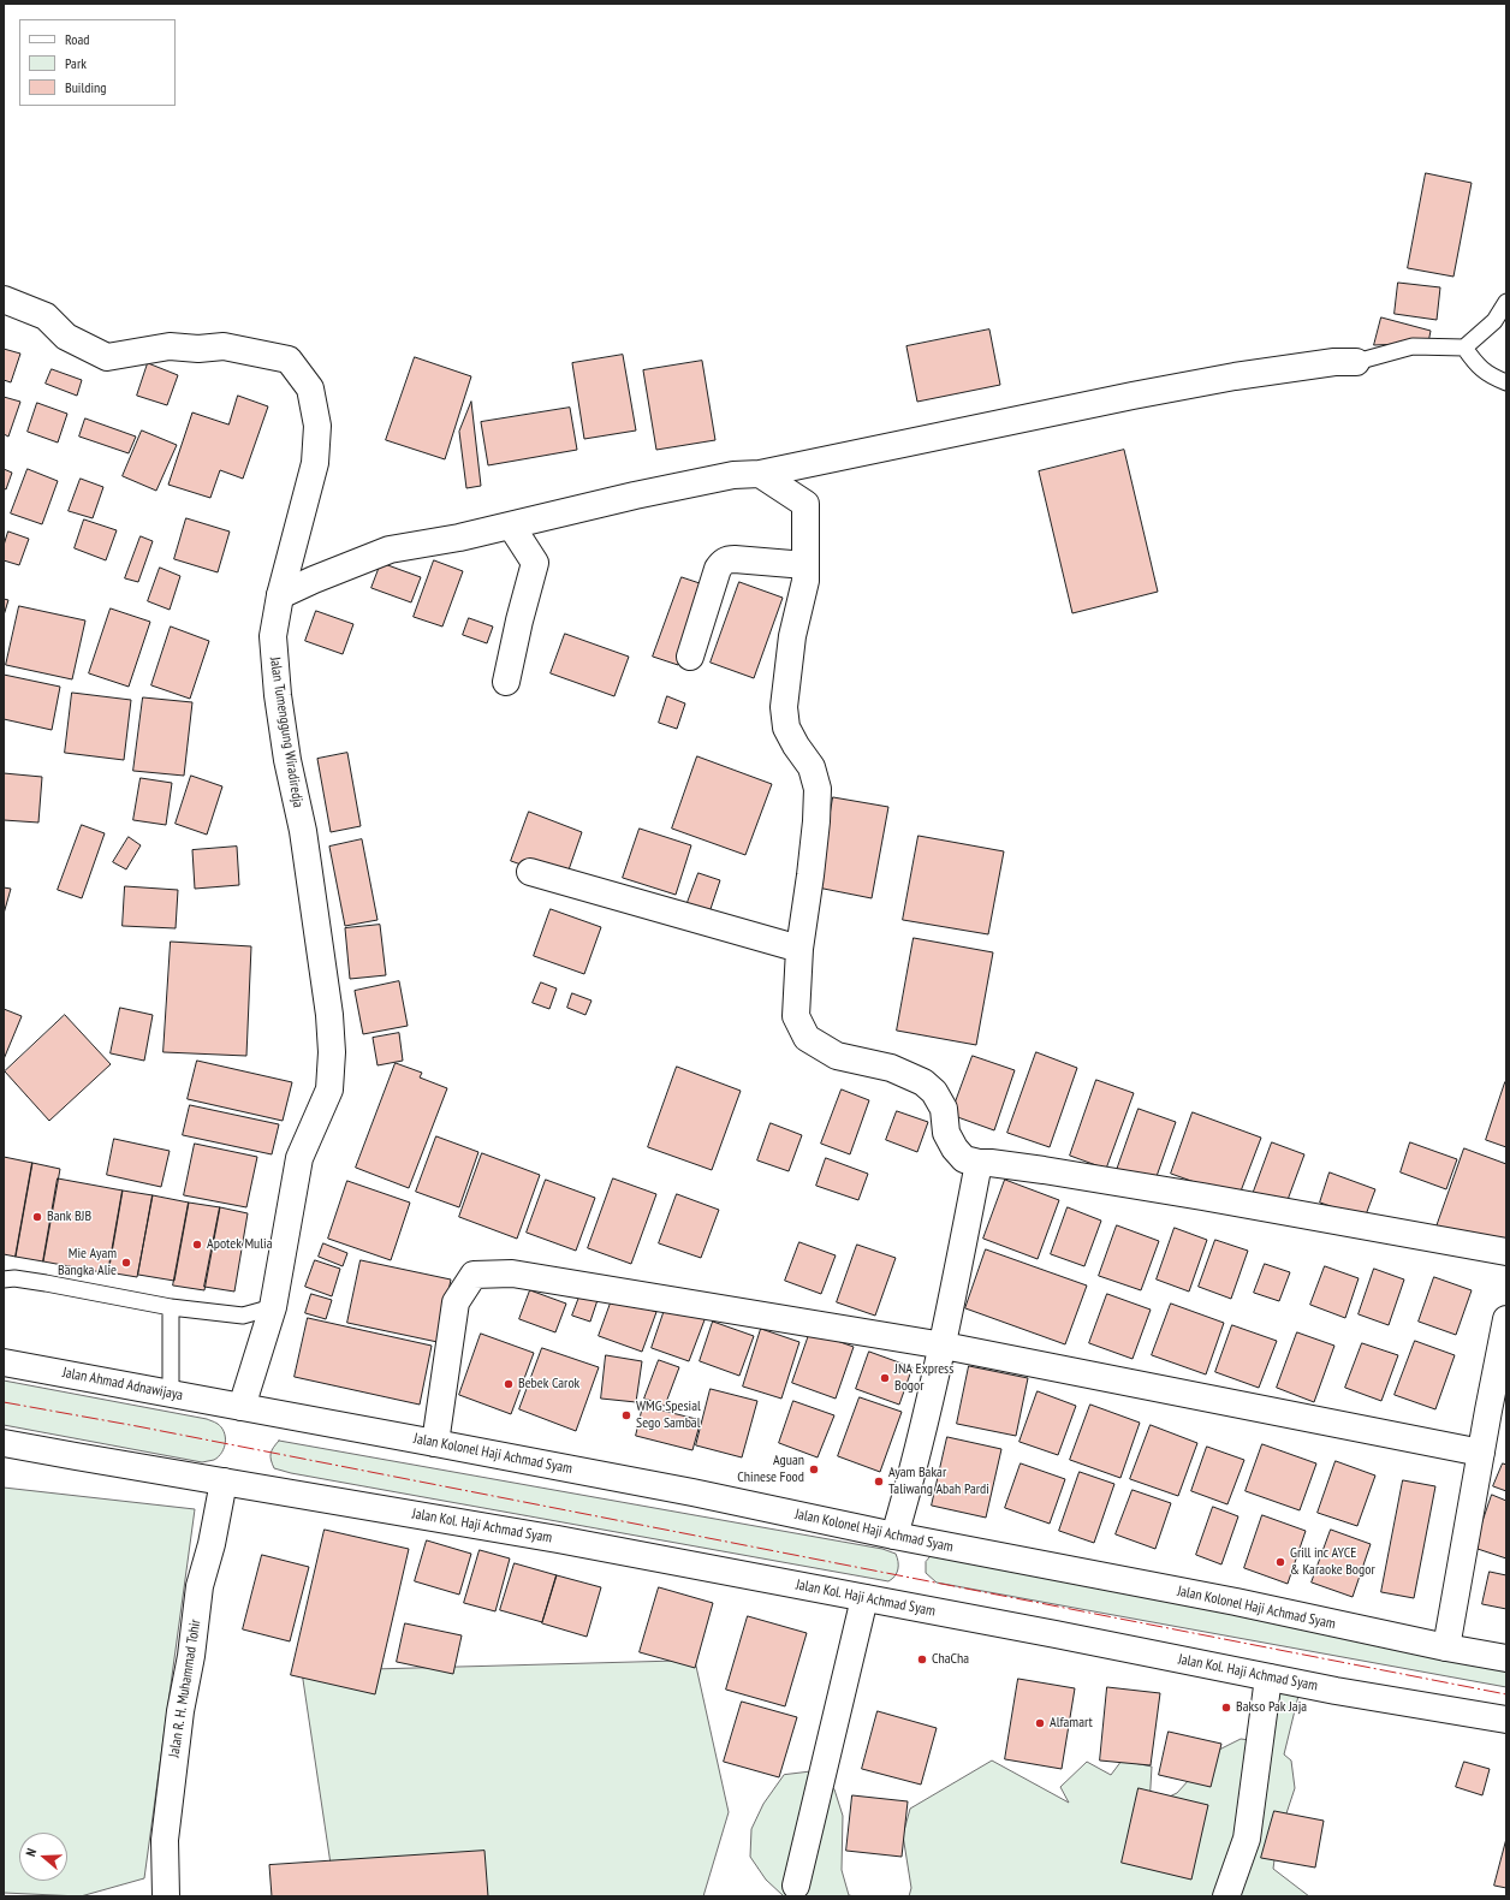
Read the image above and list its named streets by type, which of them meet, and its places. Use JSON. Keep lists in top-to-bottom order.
{
  "streets": {
    "street": [
      "Jalan Tumenggung Wiradiredja",
      "Jalan Ahmad Adnawijaya",
      "Jalan Kolonel Haji Achmad Syam",
      "Jalan Kol. Haji Achmad Syam",
      "Jalan R. H. Muhammad Tohir"
    ]
  },
  "crossings": [
    ["Jalan Tumenggung Wiradiredja", "Jalan Ahmad Adnawijaya"],
    ["Jalan Tumenggung Wiradiredja", "Jalan Kolonel Haji Achmad Syam"],
    ["Jalan Ahmad Adnawijaya", "Jalan Kolonel Haji Achmad Syam"],
    ["Jalan Kol. Haji Achmad Syam", "Jalan R. H. Muhammad Tohir"]
  ],
  "places": [
    "Bank BJB",
    "Apotek Mulia",
    "Mie Ayam Bangka Alie",
    "JNA Express Bogor",
    "Bebek Carok",
    "WMG Spesial Sego Sambal",
    "Aguan Chinese Food",
    "Ayam Bakar Taliwang Abah Pardi",
    "Grill inc AYCE & Karaoke Bogor",
    "ChaCha",
    "Bakso Pak Jaja",
    "Alfamart"
  ],
  "legend": ["Road", "Park", "Building"],
  "north": "left"
}
